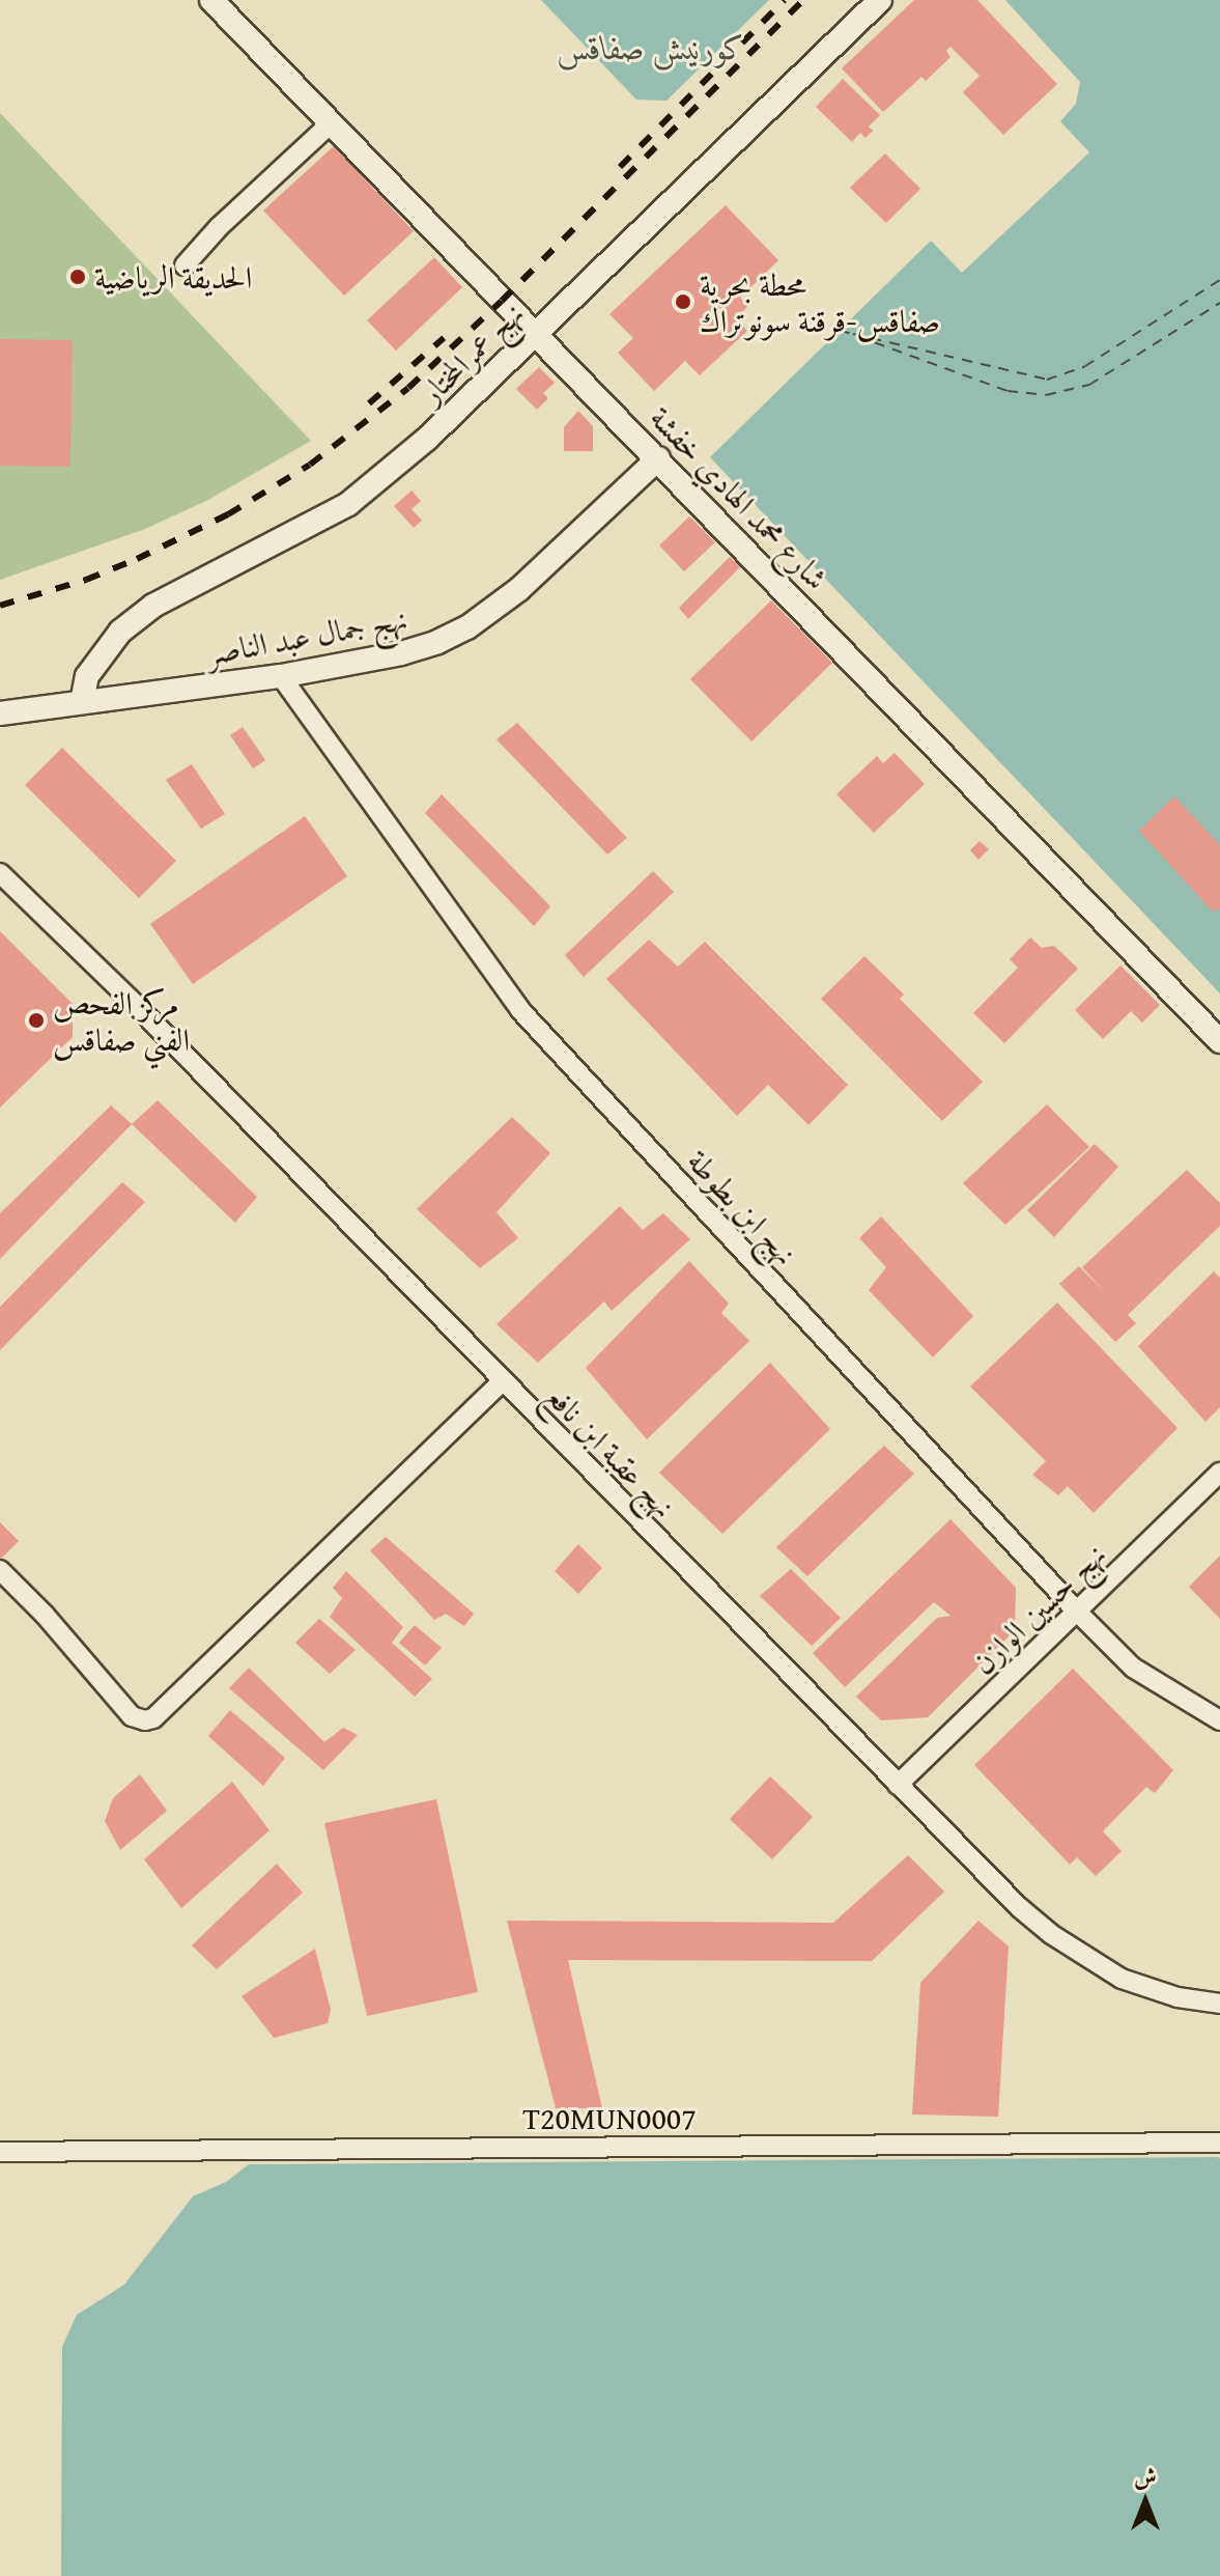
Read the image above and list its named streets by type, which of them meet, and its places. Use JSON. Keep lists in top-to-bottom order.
{
  "streets": {
    "street": [
      "نهج عمرالمختار",
      "شارع محمد الهادي خفشة",
      "نهج جمال عبد الناصر",
      "نهج ابن بطوطة",
      "نهج عقبة ابن نافع",
      "نهج حسين الوازن",
      "T20MUN0007"
    ]
  },
  "crossings": [
    ["نهج عمرالمختار", "شارع محمد الهادي خفشة"],
    ["نهج عمرالمختار", "نهج جمال عبد الناصر"],
    ["شارع محمد الهادي خفشة", "نهج جمال عبد الناصر"],
    ["نهج جمال عبد الناصر", "نهج ابن بطوطة"],
    ["نهج ابن بطوطة", "نهج حسين الوازن"],
    ["نهج عقبة ابن نافع", "نهج حسين الوازن"]
  ],
  "water": ["كورنيش صفاقس"],
  "places": ["الحديقة الرياضية", "محطة بحرية صفاقس-قرقنة سونوتراك", "مركز الفحص الفني صفاقس"],
  "north": "top"
}
